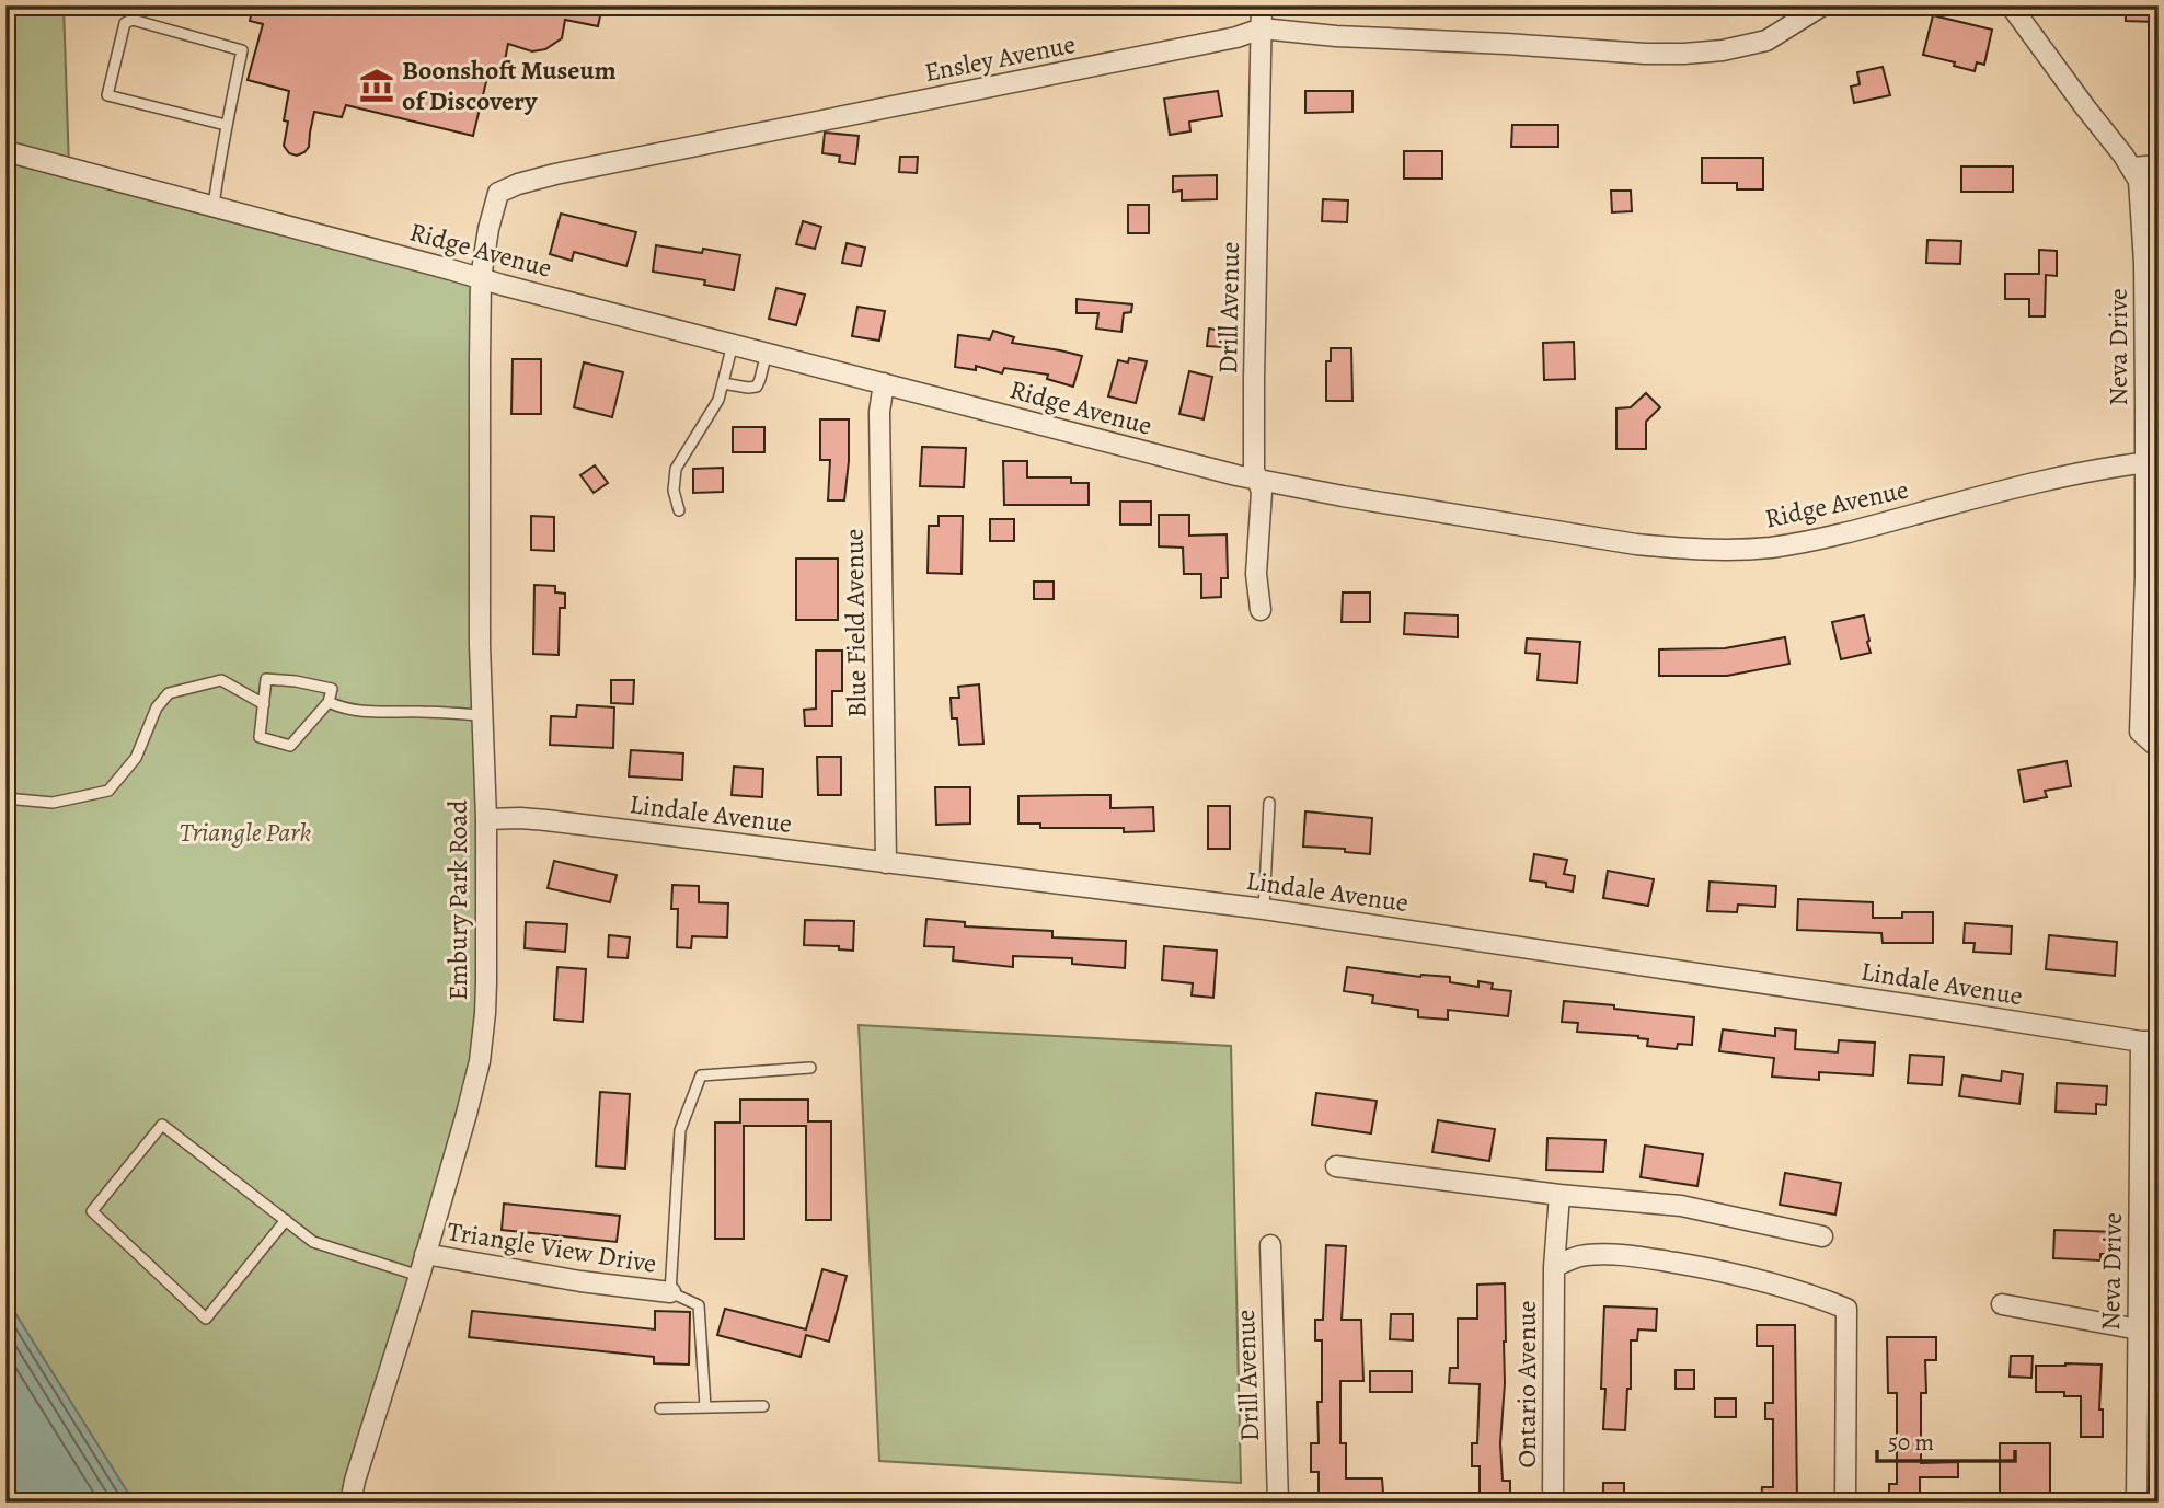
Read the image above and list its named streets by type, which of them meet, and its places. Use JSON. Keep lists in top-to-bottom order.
{
  "streets": {
    "street": [
      "Ensley Avenue",
      "Ridge Avenue",
      "Drill Avenue",
      "Neva Drive",
      "Blue Field Avenue",
      "Lindale Avenue",
      "Embury Park Road",
      "Triangle View Drive",
      "Ontario Avenue"
    ]
  },
  "crossings": [
    ["Ensley Avenue", "Ridge Avenue"],
    ["Ensley Avenue", "Drill Avenue"],
    ["Ensley Avenue", "Embury Park Road"],
    ["Ridge Avenue", "Drill Avenue"],
    ["Ridge Avenue", "Neva Drive"],
    ["Ridge Avenue", "Blue Field Avenue"],
    ["Ridge Avenue", "Embury Park Road"],
    ["Neva Drive", "Lindale Avenue"],
    ["Blue Field Avenue", "Lindale Avenue"],
    ["Lindale Avenue", "Embury Park Road"],
    ["Embury Park Road", "Triangle View Drive"]
  ],
  "parks": ["Triangle Park"],
  "places": {
    "museum": ["Boonshoft Museum of Discovery"]
  },
  "scale_bar": "50 m"
}
